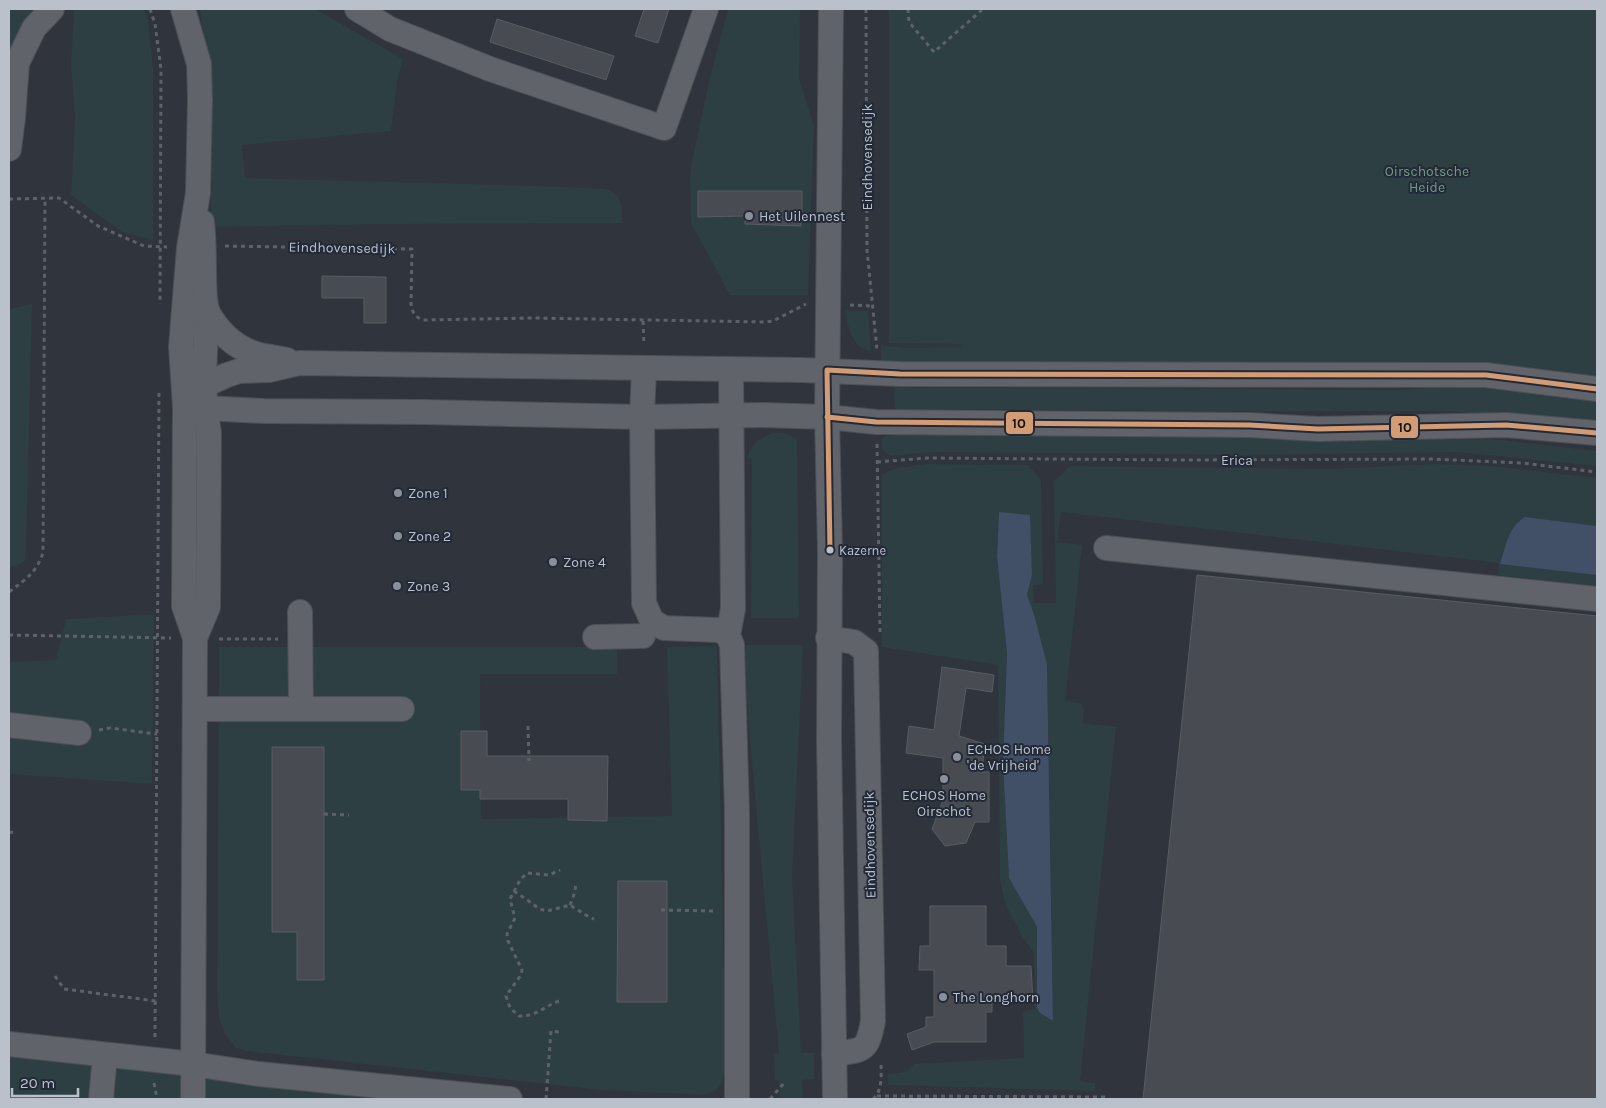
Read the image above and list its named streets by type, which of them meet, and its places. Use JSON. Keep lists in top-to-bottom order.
{
  "streets": {
    "street": ["Eindhovensedijk"],
    "path": ["Erica"]
  },
  "parks": ["Oirschotsche Heide"],
  "places": [
    "Het Uilennest",
    "Zone 1",
    "Zone 2",
    "Kazerne",
    "Zone 4",
    "Zone 3",
    "ECHOS Home 'de Vrijheid'",
    "ECHOS Home Oirschot",
    "The Longhorn"
  ],
  "lines": ["transit line 10"],
  "scale_bar": "20 m"
}
